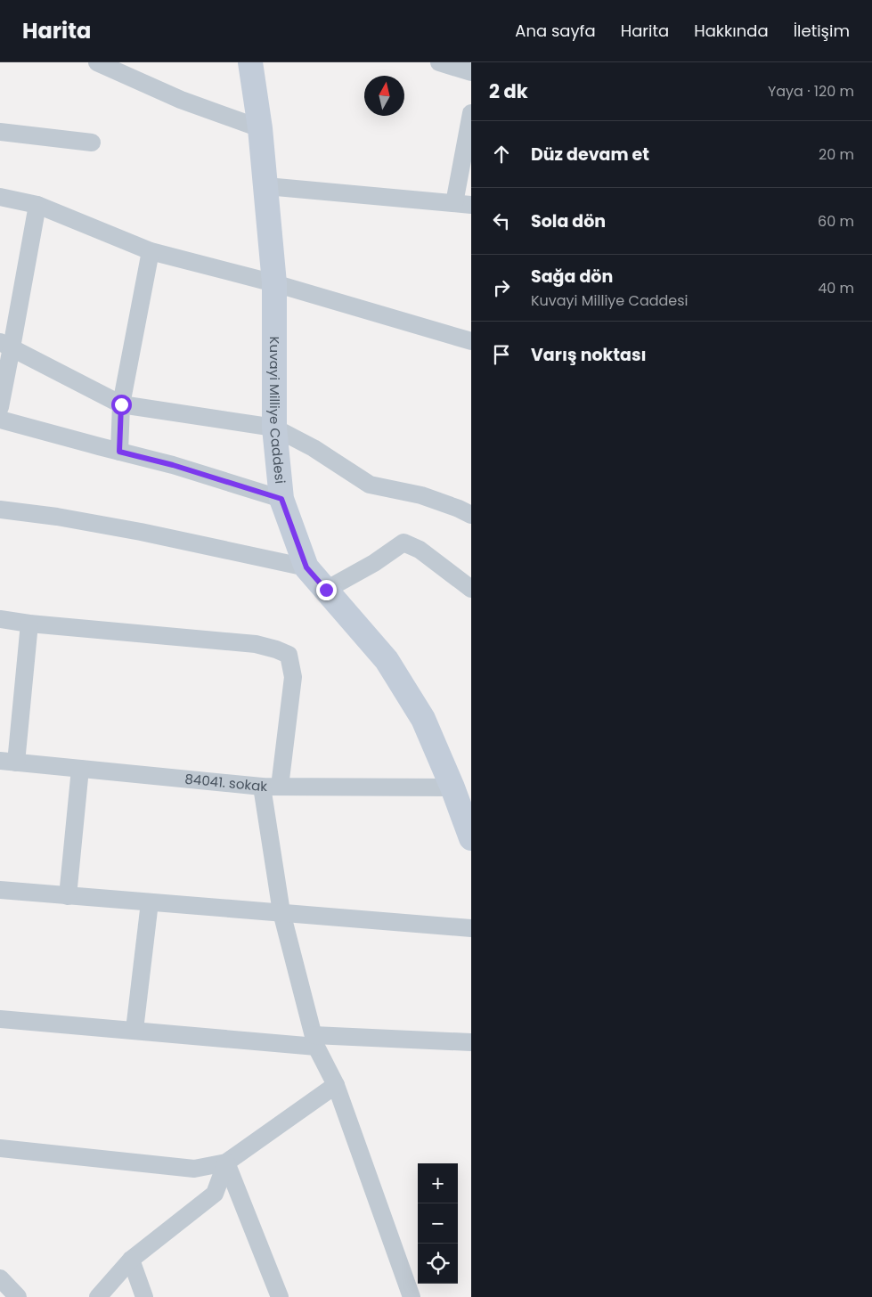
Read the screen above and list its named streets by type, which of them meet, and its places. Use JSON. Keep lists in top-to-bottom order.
{
  "streets": {
    "street": ["Kuvayi Milliye Caddesi", "84041. sokak"]
  },
  "crossings": [
    ["Kuvayi Milliye Caddesi", "84041. sokak"]
  ],
  "north": "top",
  "page": {
    "header": "Harita",
    "nav": [
      "Ana sayfa",
      "Harita",
      "Hakkında",
      "İletişim"
    ],
    "heading": ["2 dk", "Yaya · 120 m"],
    "list": [
      ["Düz devam et", "20 m"],
      ["Sola dön", "60 m"],
      ["Sağa dön", "Kuvayi Milliye Caddesi", "40 m"],
      "Varış noktası"
    ],
    "map_buttons": ["+", "−"]
  }
}
